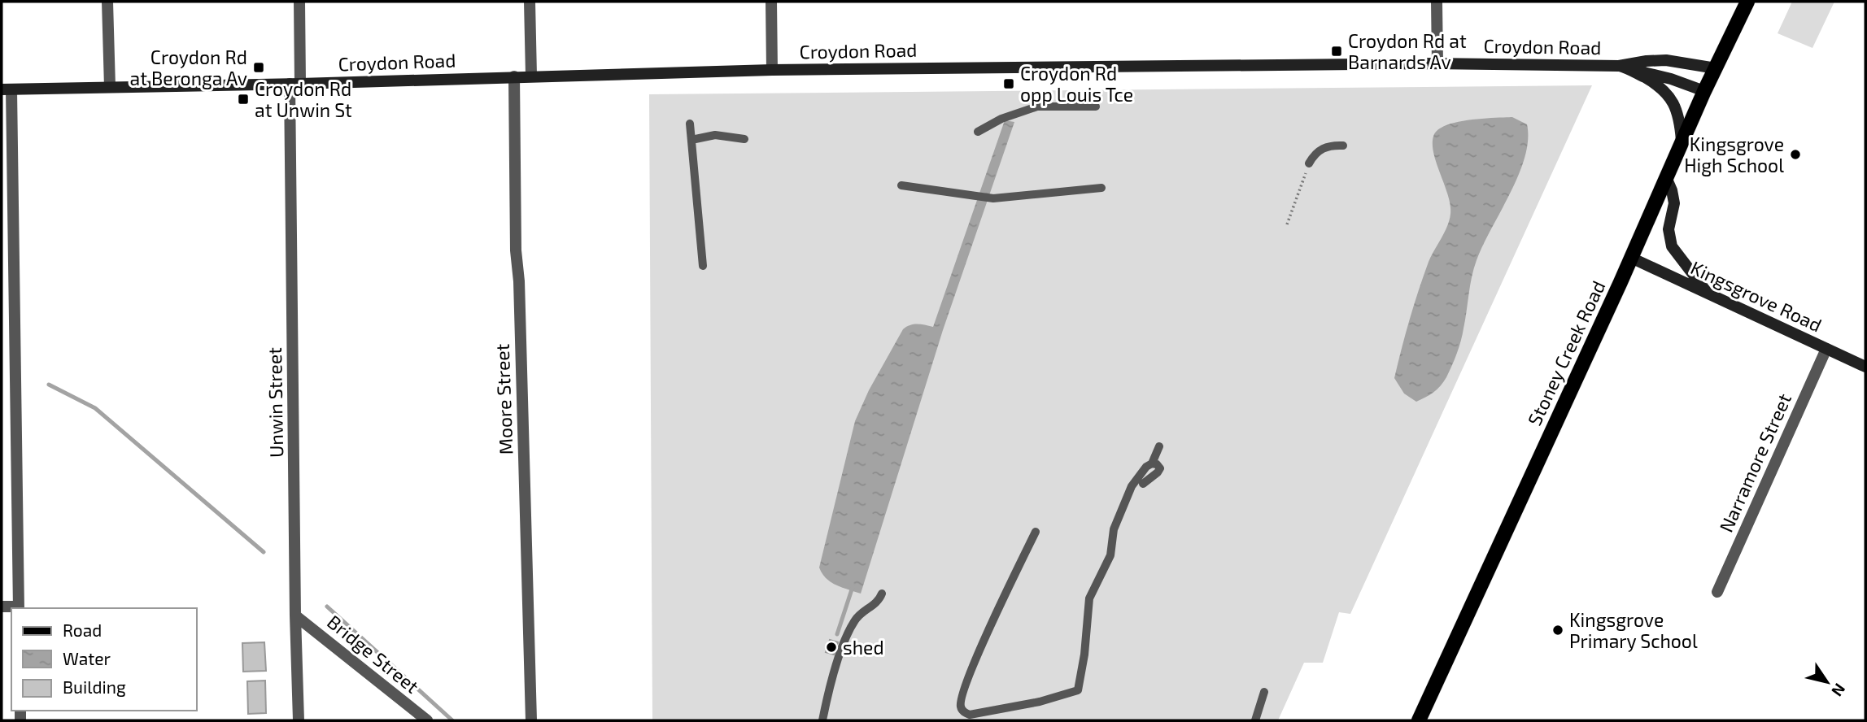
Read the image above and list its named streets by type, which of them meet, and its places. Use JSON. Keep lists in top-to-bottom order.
{
  "streets": {
    "main road": ["Croydon Road", "Kingsgrove Road", "Stoney Creek Road"],
    "street": [
      "Moore Street",
      "Unwin Street",
      "Narramore Street",
      "Bridge Street"
    ]
  },
  "crossings": [
    ["Croydon Road", "Stoney Creek Road"],
    ["Croydon Road", "Moore Street"],
    ["Croydon Road", "Unwin Street"],
    ["Kingsgrove Road", "Stoney Creek Road"],
    ["Kingsgrove Road", "Narramore Street"],
    ["Unwin Street", "Bridge Street"]
  ],
  "places": {
    "transit": [
      "Croydon Rd at Barnards Av",
      "Croydon Rd at Beronga Av",
      "Croydon Rd opp Louis Tce",
      "Croydon Rd at Unwin St"
    ],
    "other": ["Kingsgrove High School", "Kingsgrove Primary School", "shed"]
  },
  "legend": ["Road", "Water", "Building"],
  "north": "bottom right"
}
